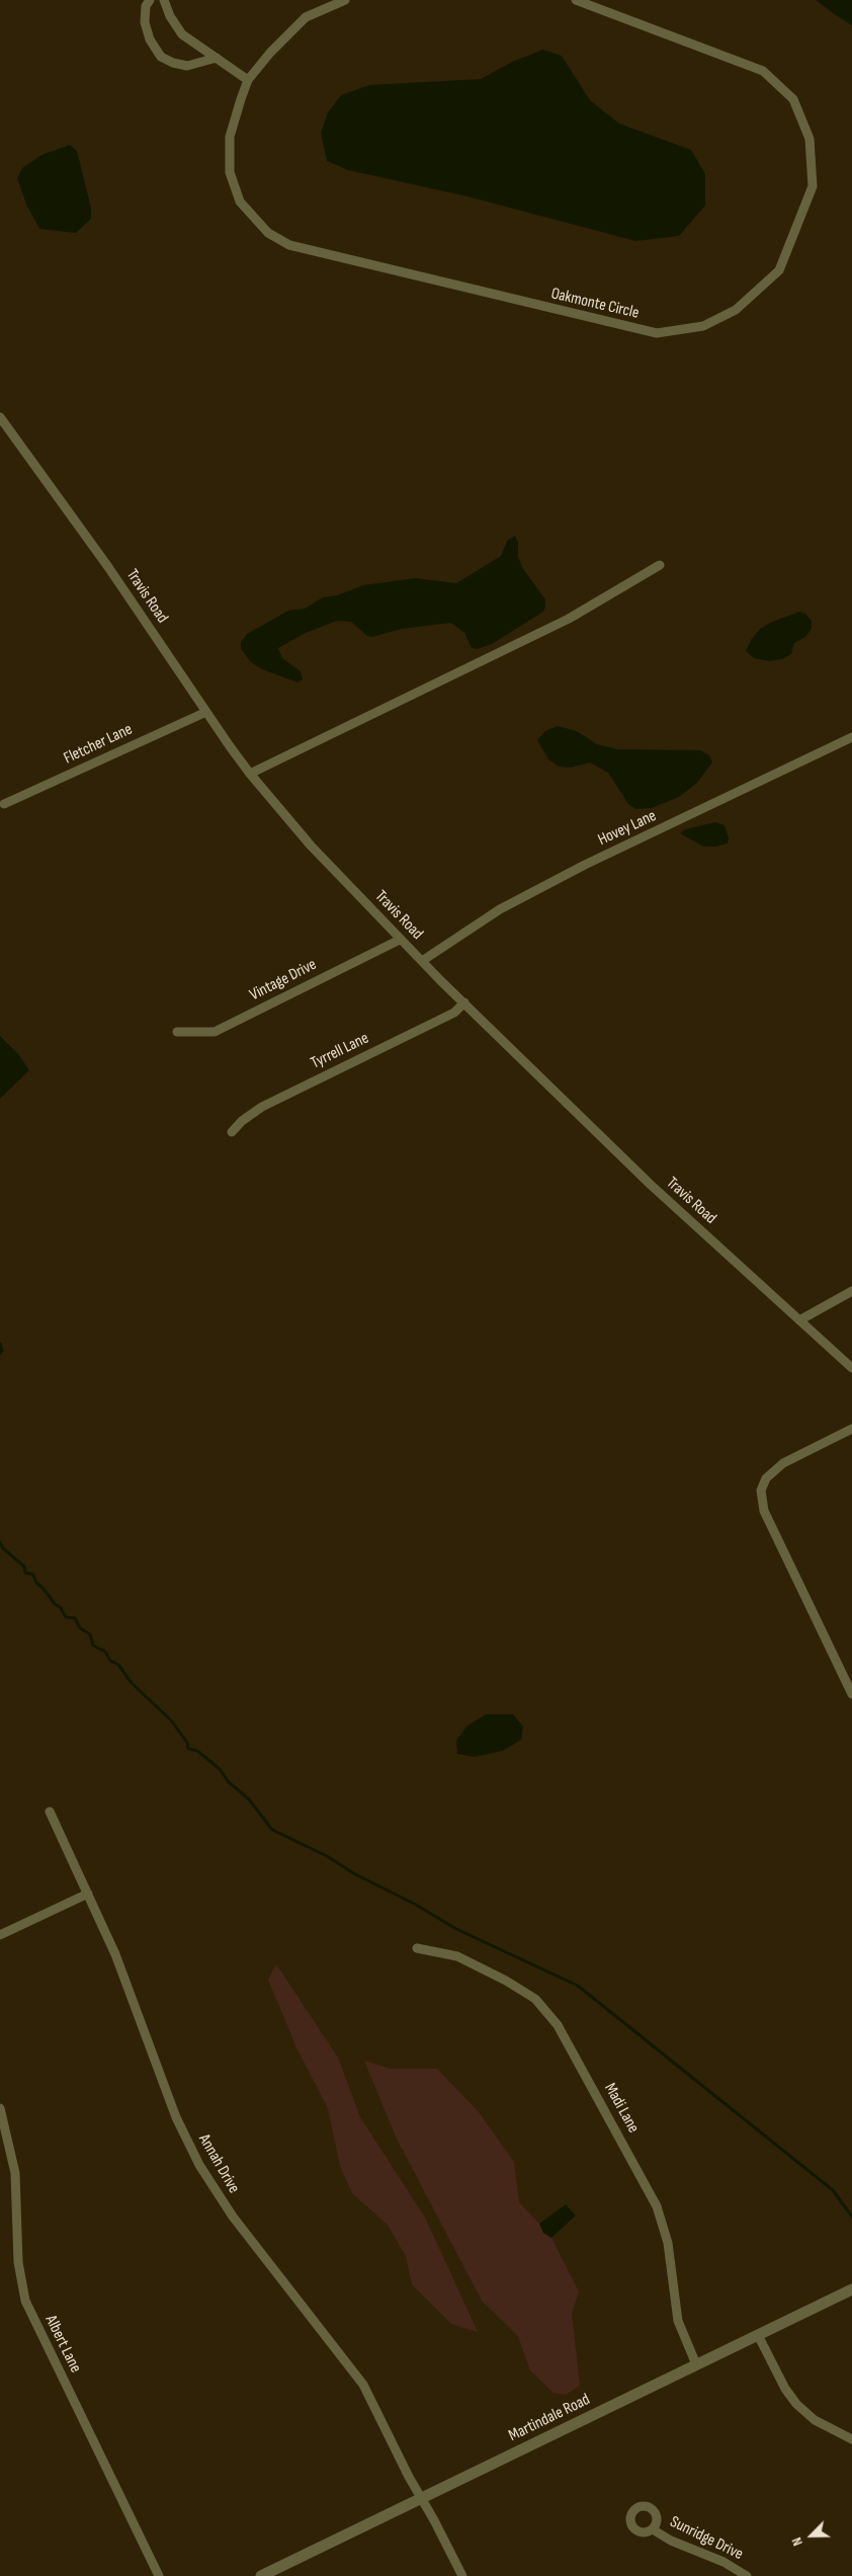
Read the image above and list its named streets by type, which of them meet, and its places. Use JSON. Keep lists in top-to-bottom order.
{
  "streets": {
    "street": [
      "Oakmonte Circle",
      "Travis Road",
      "Fletcher Lane",
      "Hovey Lane",
      "Vintage Drive",
      "Tyrrell Lane",
      "Madi Lane",
      "Annah Drive",
      "Albert Lane",
      "Martindale Road",
      "Sunridge Drive"
    ]
  },
  "crossings": [
    ["Travis Road", "Fletcher Lane"],
    ["Travis Road", "Hovey Lane"],
    ["Travis Road", "Vintage Drive"],
    ["Travis Road", "Tyrrell Lane"],
    ["Madi Lane", "Martindale Road"],
    ["Annah Drive", "Martindale Road"]
  ],
  "north": "bottom left"
}
